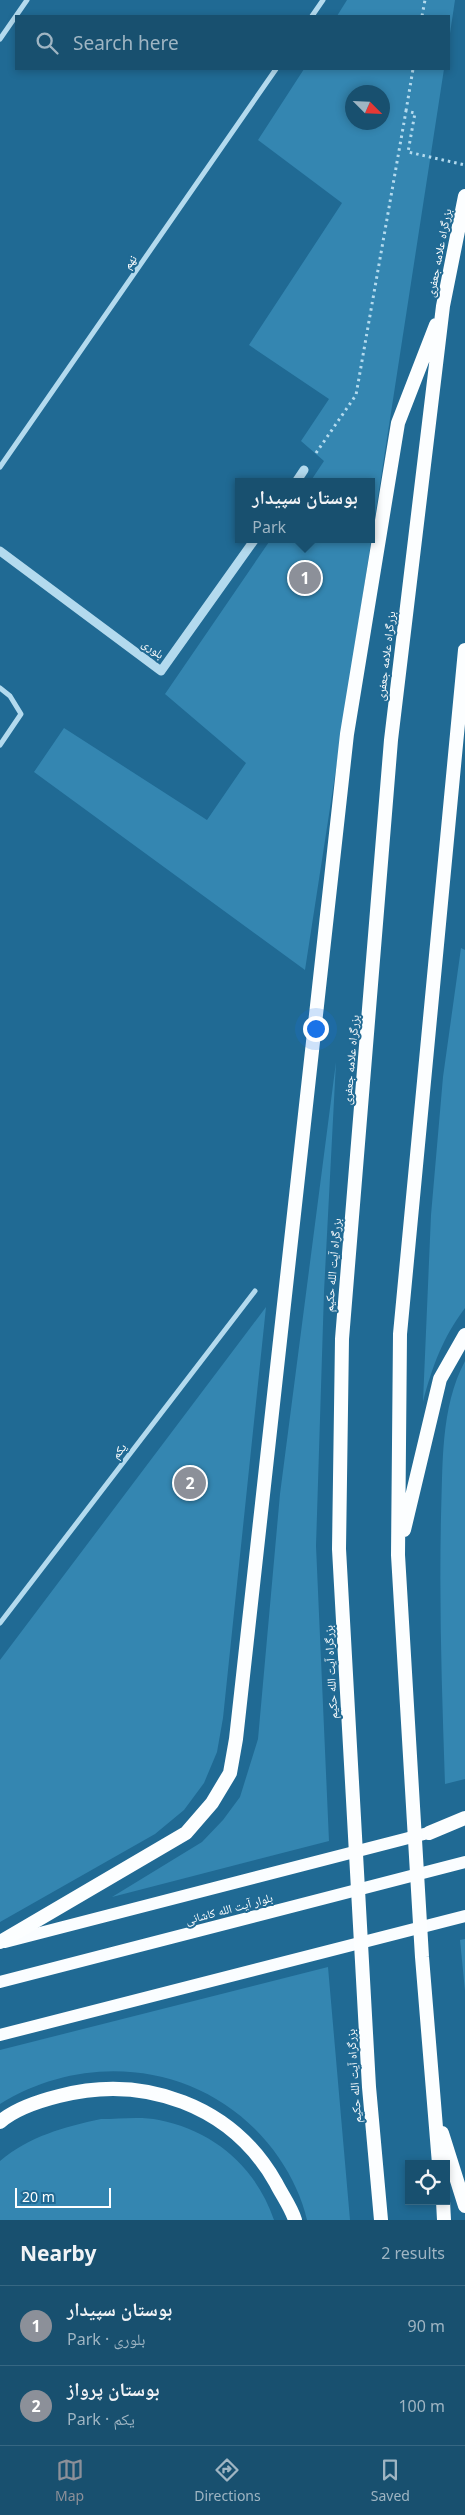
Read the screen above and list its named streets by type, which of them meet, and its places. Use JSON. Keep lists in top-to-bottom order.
{
  "streets": {
    "highway": ["بزرگراه علامه جعفری", "بزرگراه آیت الله حکیم"],
    "main road": ["بلوار آیت الله کاشانی"],
    "street": ["نهم", "بلوری", "یکم"]
  },
  "crossings": [
    ["بزرگراه علامه جعفری", "بزرگراه آیت الله حکیم"]
  ],
  "scale_bar": "20 m",
  "north": "bottom right",
  "page": {
    "search": "Search here",
    "popup": ["بوستان سپیدار", "Park"],
    "pins": ["1", "2"],
    "scale": "20 m",
    "heading": ["Nearby", "2 results"],
    "list": [
      {
        "mark": "1",
        "name": "بوستان سپیدار",
        "note": "Park · بلوری",
        "value": "90 m"
      },
      {
        "mark": "2",
        "name": "بوستان پرواز",
        "note": "Park · یکم",
        "value": "100 m"
      }
    ],
    "nav": ["Map", "Directions", "Saved"]
  }
}
